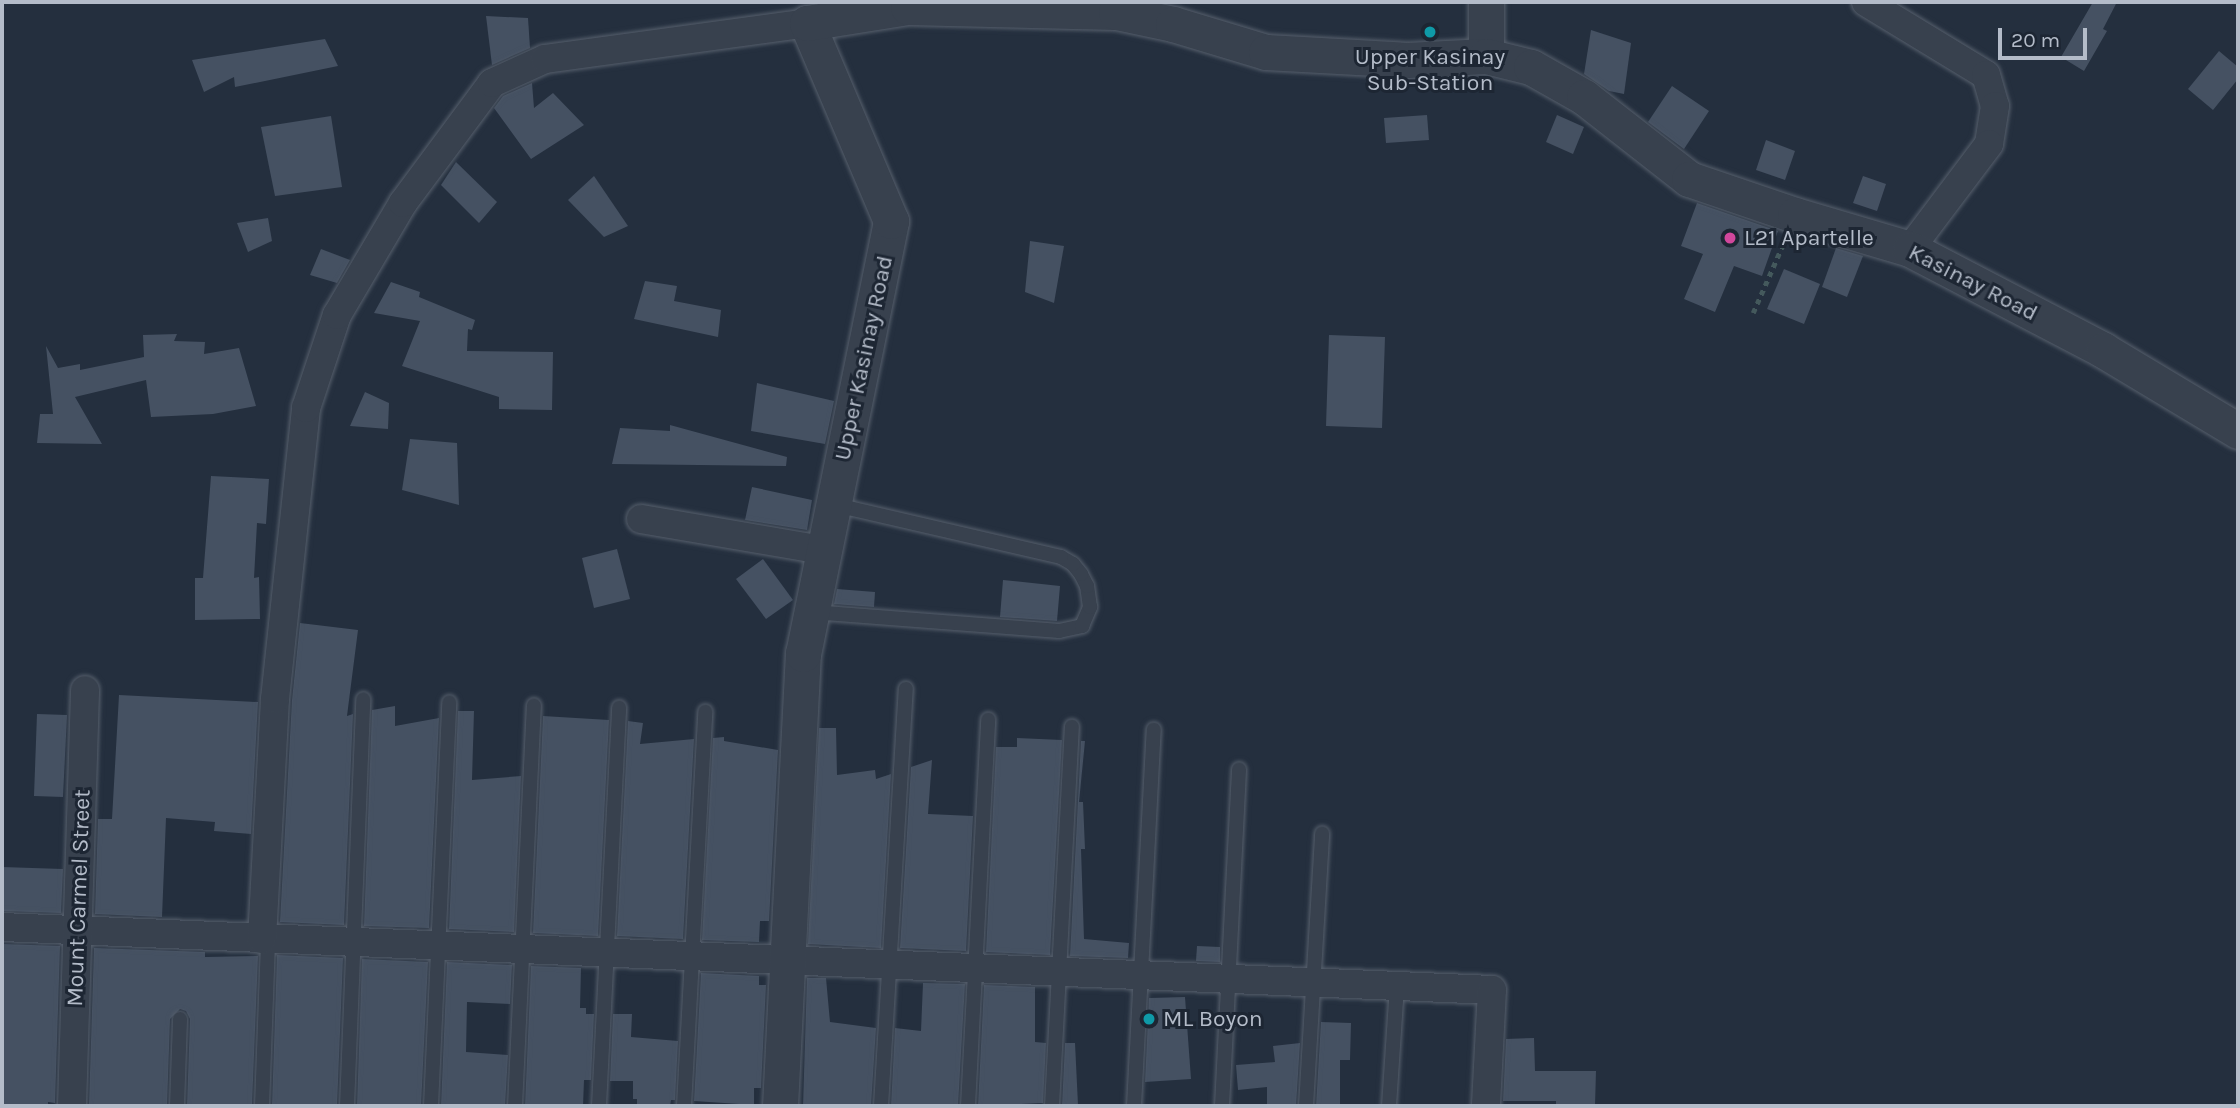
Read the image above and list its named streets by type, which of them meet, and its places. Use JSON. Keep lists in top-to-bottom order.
{
  "streets": {
    "street": ["Kasinay Road", "Upper Kasinay Road", "Mount Carmel Street"]
  },
  "crossings": [
    ["Kasinay Road", "Upper Kasinay Road"]
  ],
  "places": ["Upper Kasinay Sub-Station", "L21 Apartelle", "ML Boyon"],
  "scale_bar": "20 m"
}
